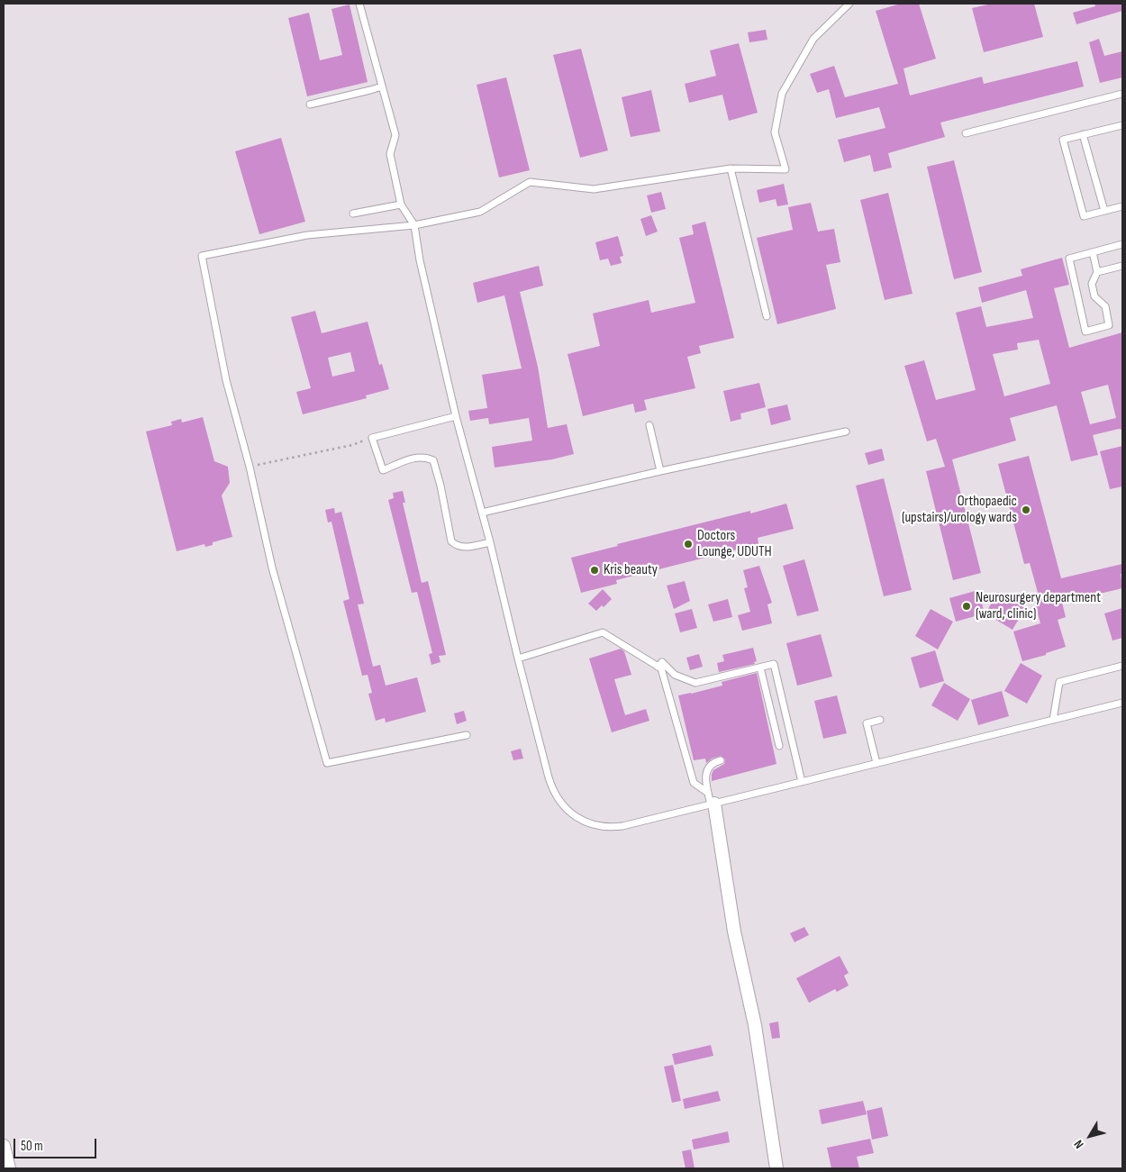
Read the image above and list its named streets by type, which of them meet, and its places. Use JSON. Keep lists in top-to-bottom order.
{
  "places": [
    "Orthopaedic (upstairs)/urology wards",
    "Doctors Lounge, UDUTH",
    "Kris beauty",
    "Neurosurgery department (ward, clinic)"
  ],
  "scale_bar": "50 m",
  "north": "bottom left"
}
